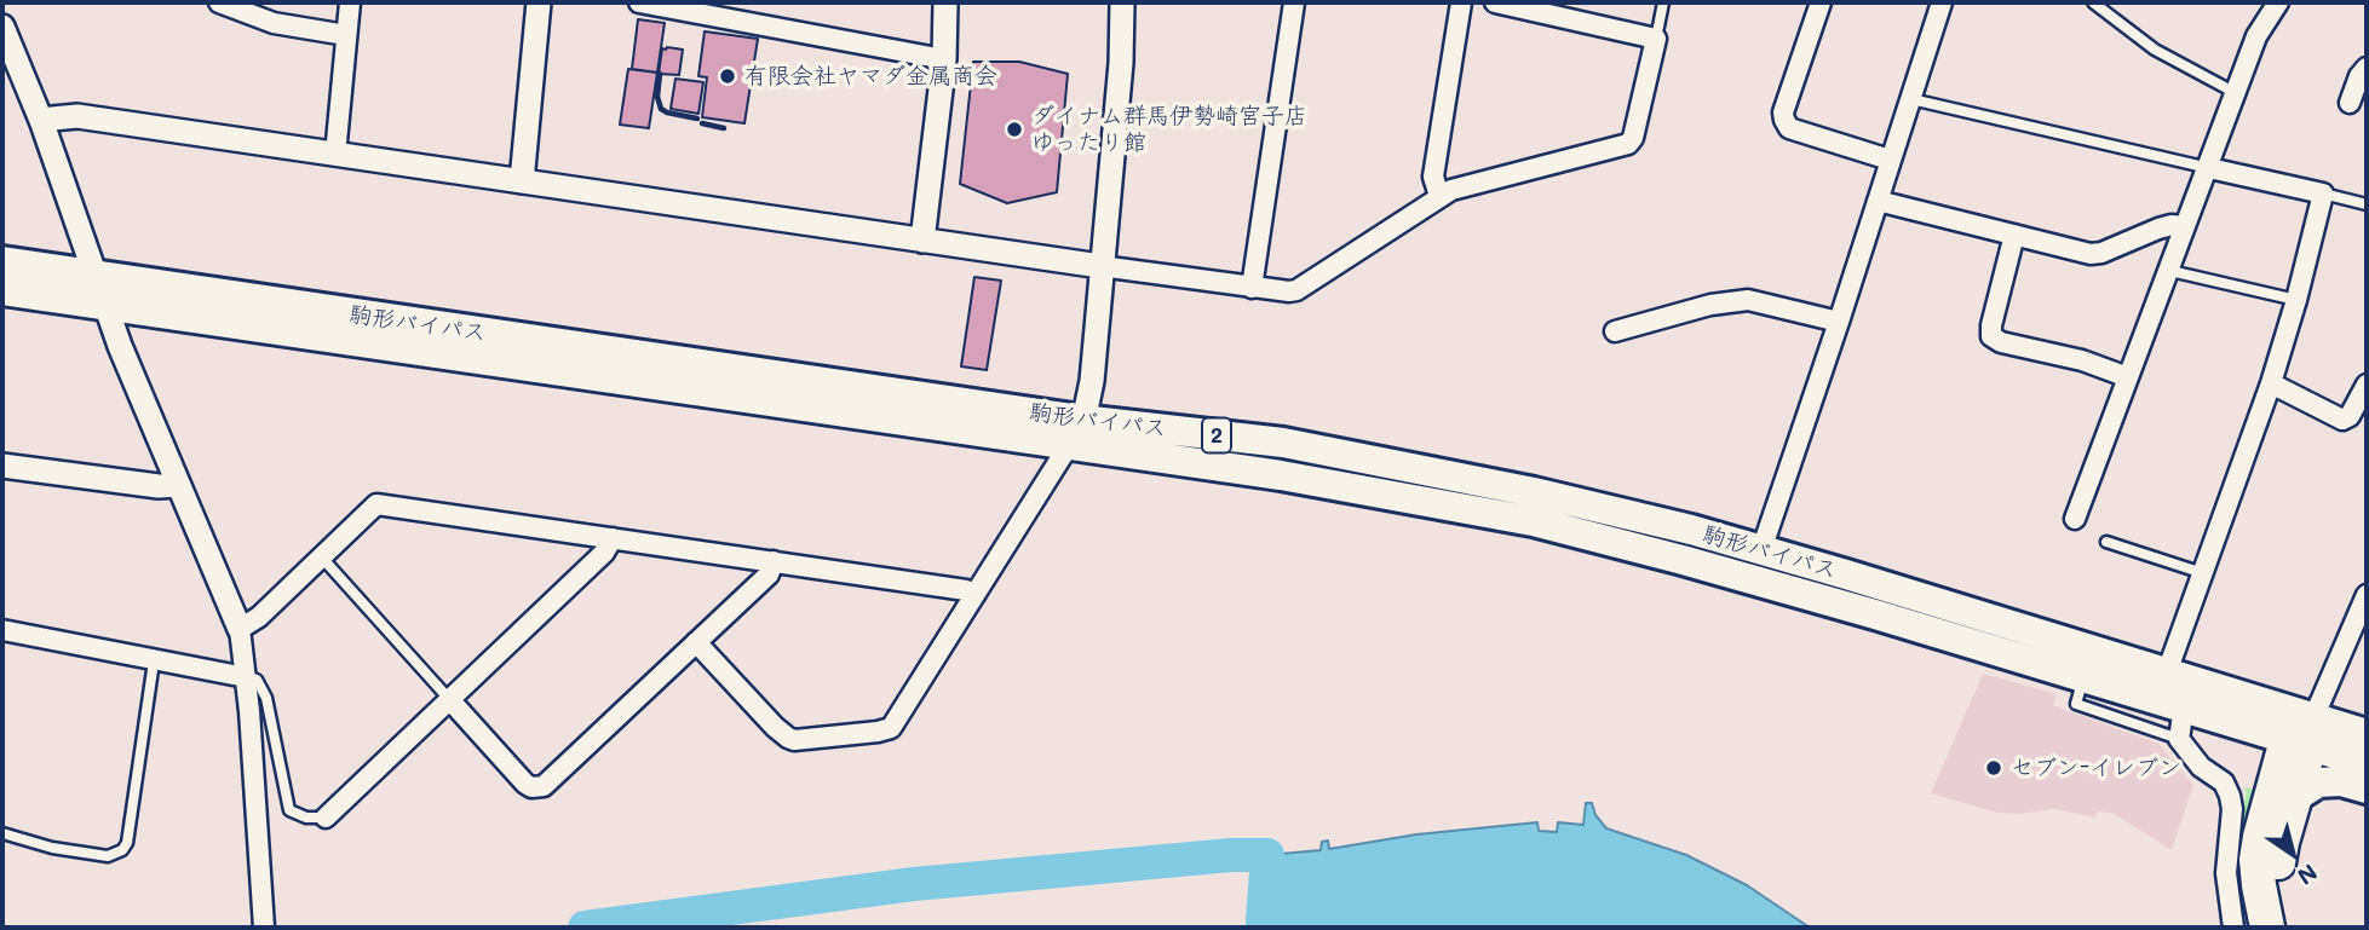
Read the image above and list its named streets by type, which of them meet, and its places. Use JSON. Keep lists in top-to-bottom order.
{
  "streets": {
    "main road": ["駒形バイパス", "2"]
  },
  "places": ["有限会社ヤマダ金属商会", "ダイナム群馬伊勢崎宮子店 ゆったり館", "セブン-イレブン"],
  "north": "bottom right"
}
